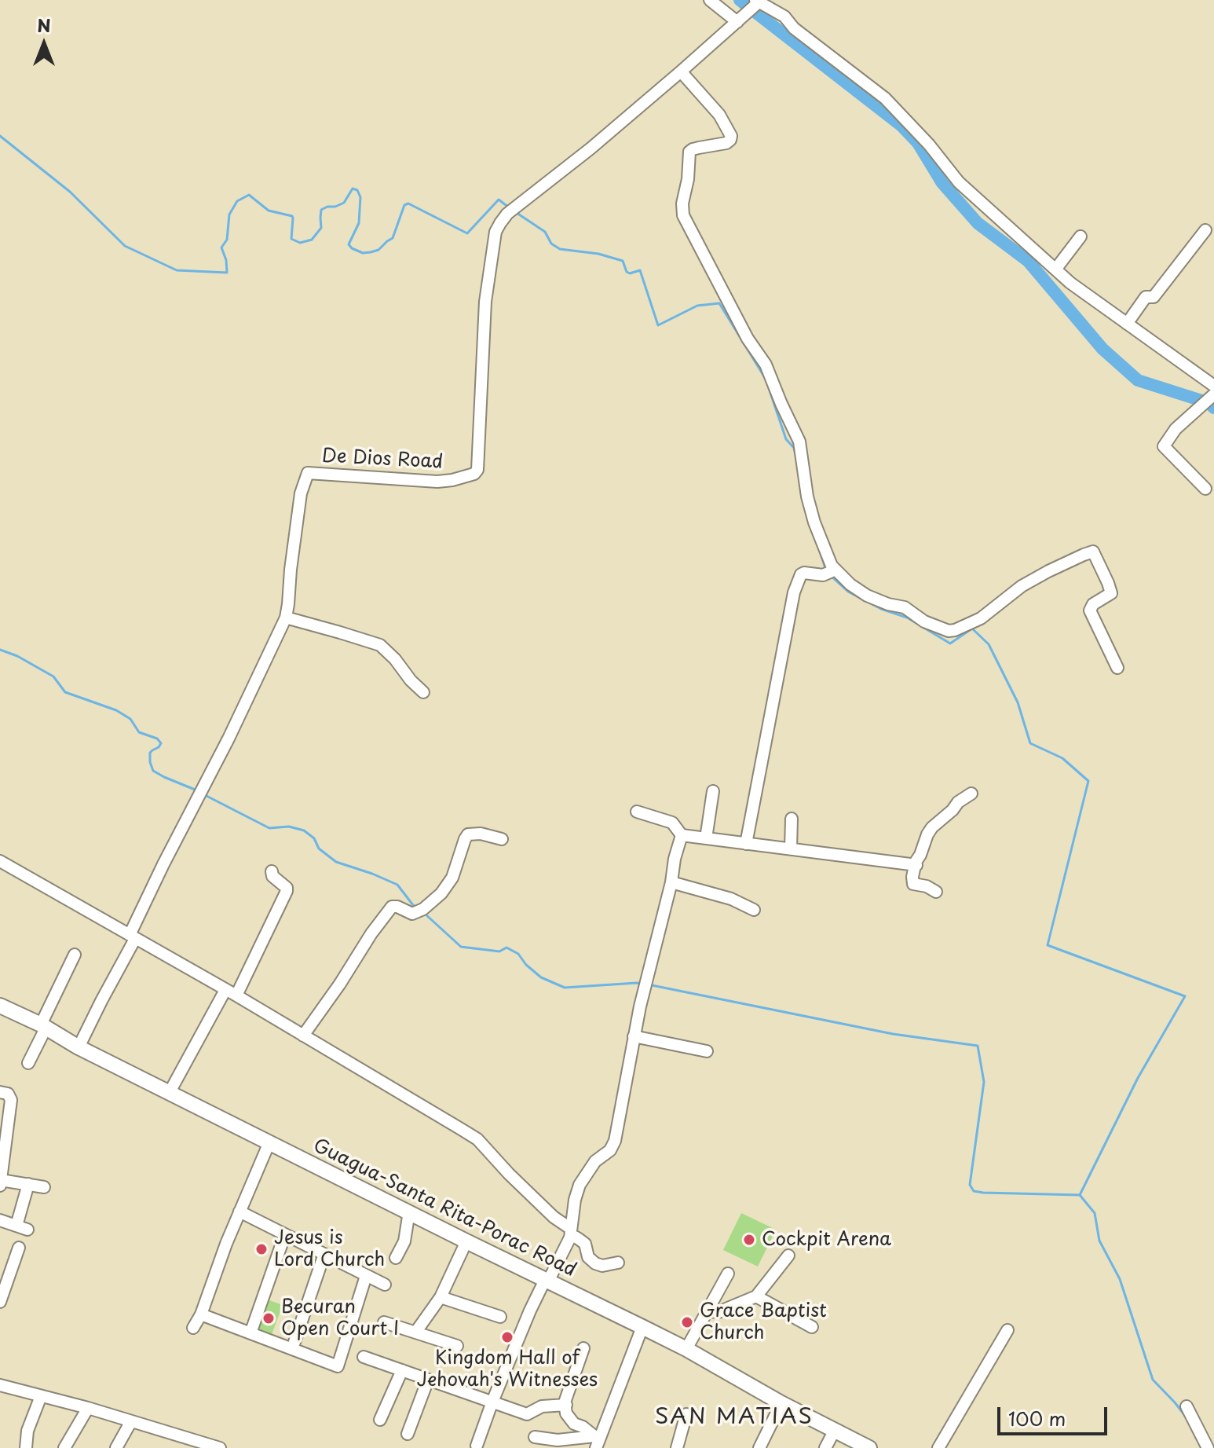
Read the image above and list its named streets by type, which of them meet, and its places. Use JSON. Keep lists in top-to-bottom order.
{
  "streets": {
    "main road": ["Guagua-Santa Rita-Porac Road"],
    "street": ["De Dios Road"]
  },
  "crossings": [
    ["De Dios Road", "Guagua-Santa Rita-Porac Road"]
  ],
  "districts": ["SAN MATIAS"],
  "places": [
    "Cockpit Arena",
    "Jesus is Lord Church",
    "Becuran Open Court I",
    "Grace Baptist Church",
    "Kingdom Hall of Jehovah's Witnesses"
  ],
  "scale_bar": "100 m",
  "north": "top"
}
